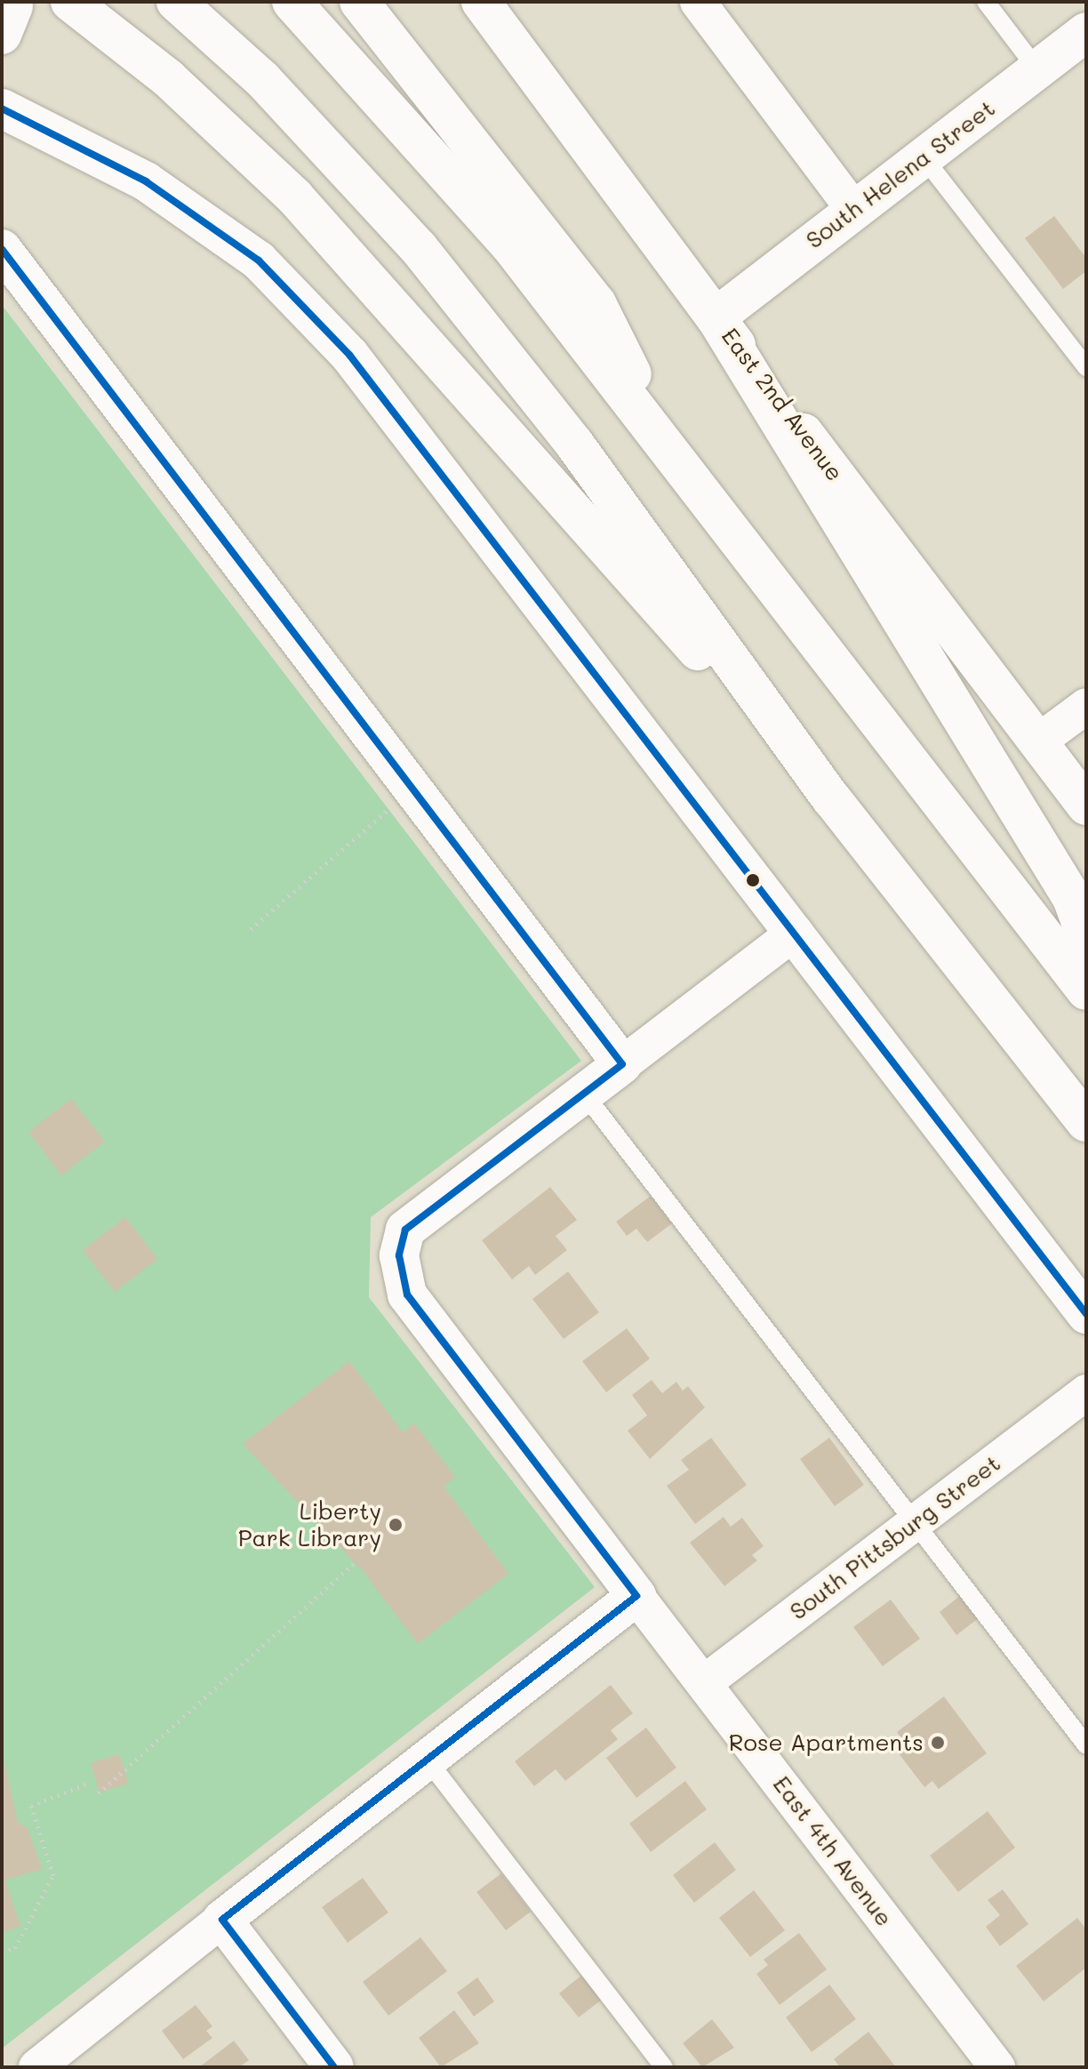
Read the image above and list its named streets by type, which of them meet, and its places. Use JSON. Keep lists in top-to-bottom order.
{
  "streets": {
    "main road": ["South Helena Street", "East 2nd Avenue", "East 4th Avenue"],
    "street": ["South Pittsburg Street"]
  },
  "crossings": [
    ["South Helena Street", "East 2nd Avenue"],
    ["South Pittsburg Street", "East 4th Avenue"]
  ],
  "places": ["Liberty Park Library", "Rose Apartments"]
}
